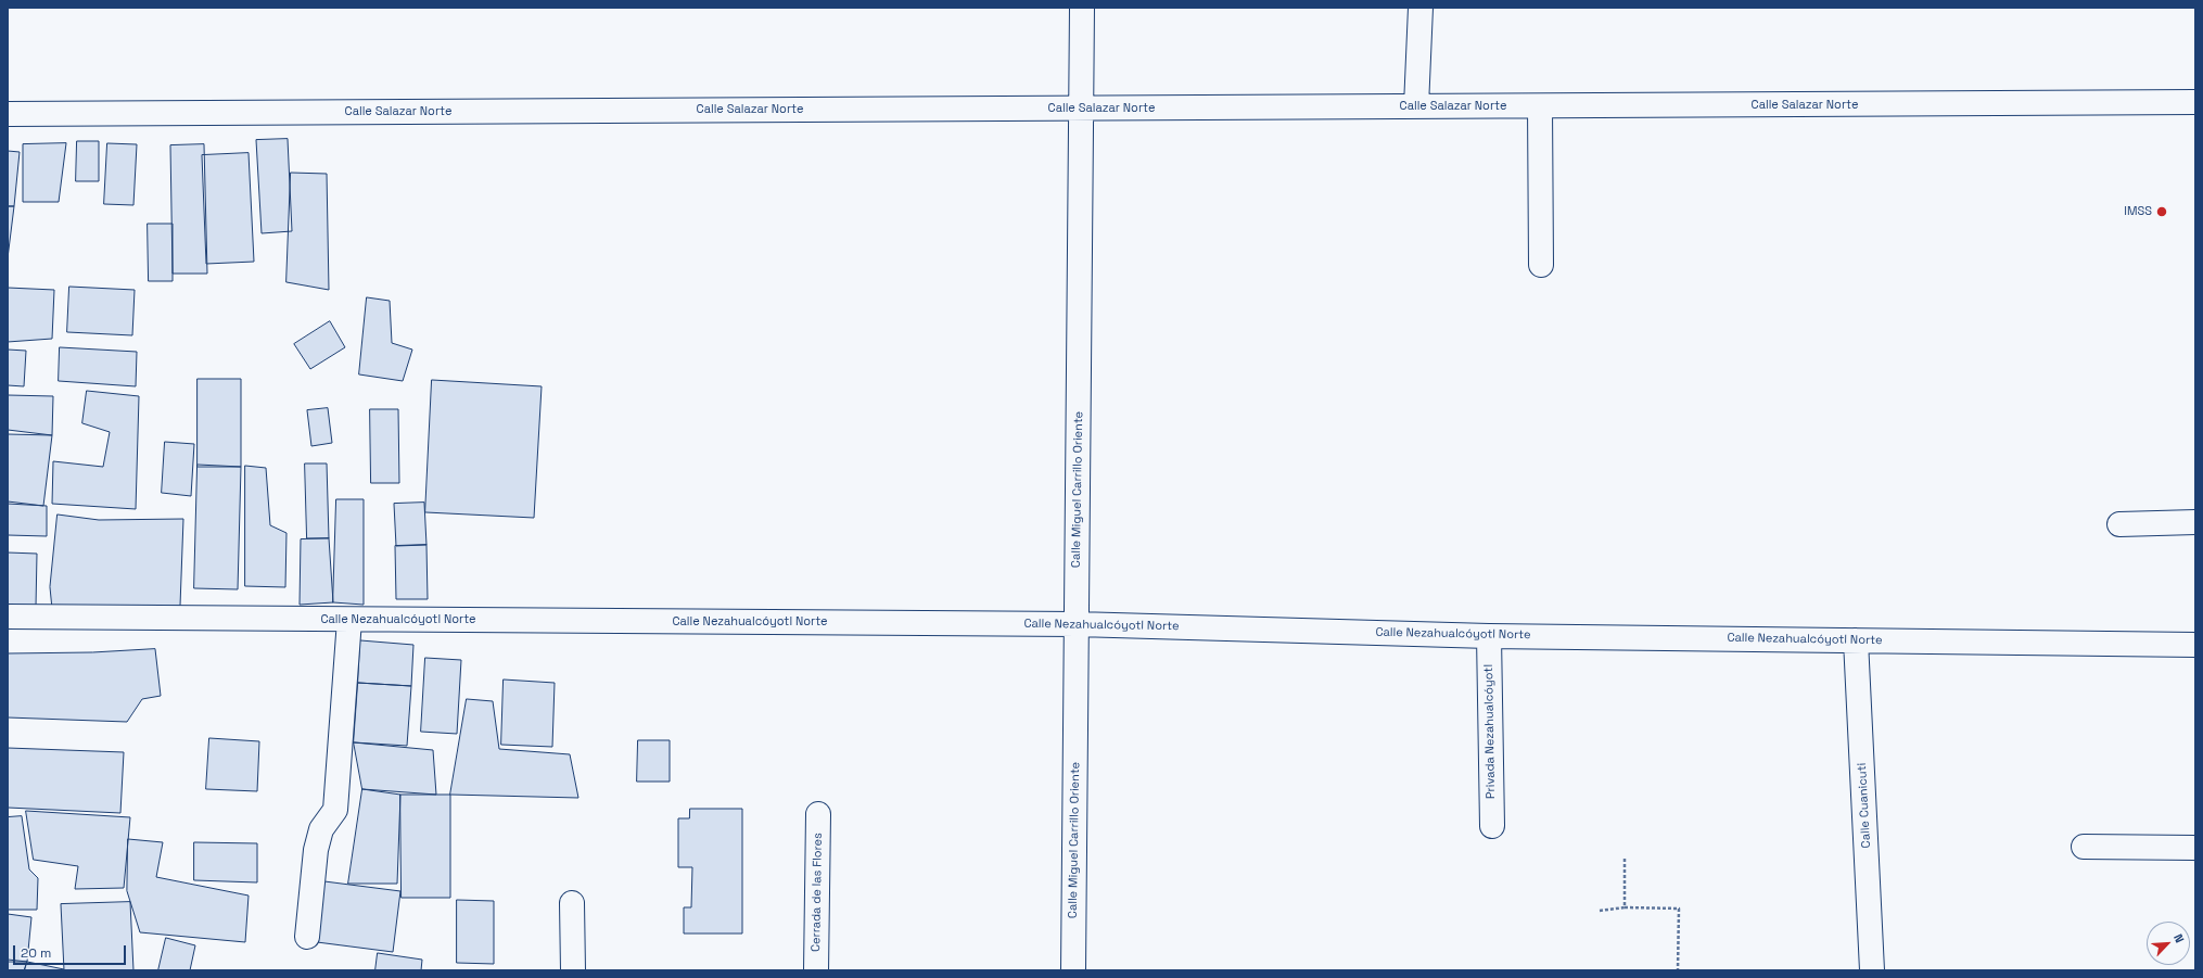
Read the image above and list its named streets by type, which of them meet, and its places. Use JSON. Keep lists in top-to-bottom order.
{
  "streets": {
    "street": [
      "Calle Salazar Norte",
      "Calle Miguel Carrillo Oriente",
      "Calle Nezahualcóyotl Norte",
      "Privada Nezahualcóyotl",
      "Calle Cuanicuti",
      "Cerrada de las Flores"
    ]
  },
  "crossings": [
    ["Calle Salazar Norte", "Calle Miguel Carrillo Oriente"],
    ["Calle Miguel Carrillo Oriente", "Calle Nezahualcóyotl Norte"],
    ["Calle Nezahualcóyotl Norte", "Privada Nezahualcóyotl"],
    ["Calle Nezahualcóyotl Norte", "Calle Cuanicuti"]
  ],
  "places": ["IMSS"],
  "scale_bar": "20 m",
  "north": "top right"
}
